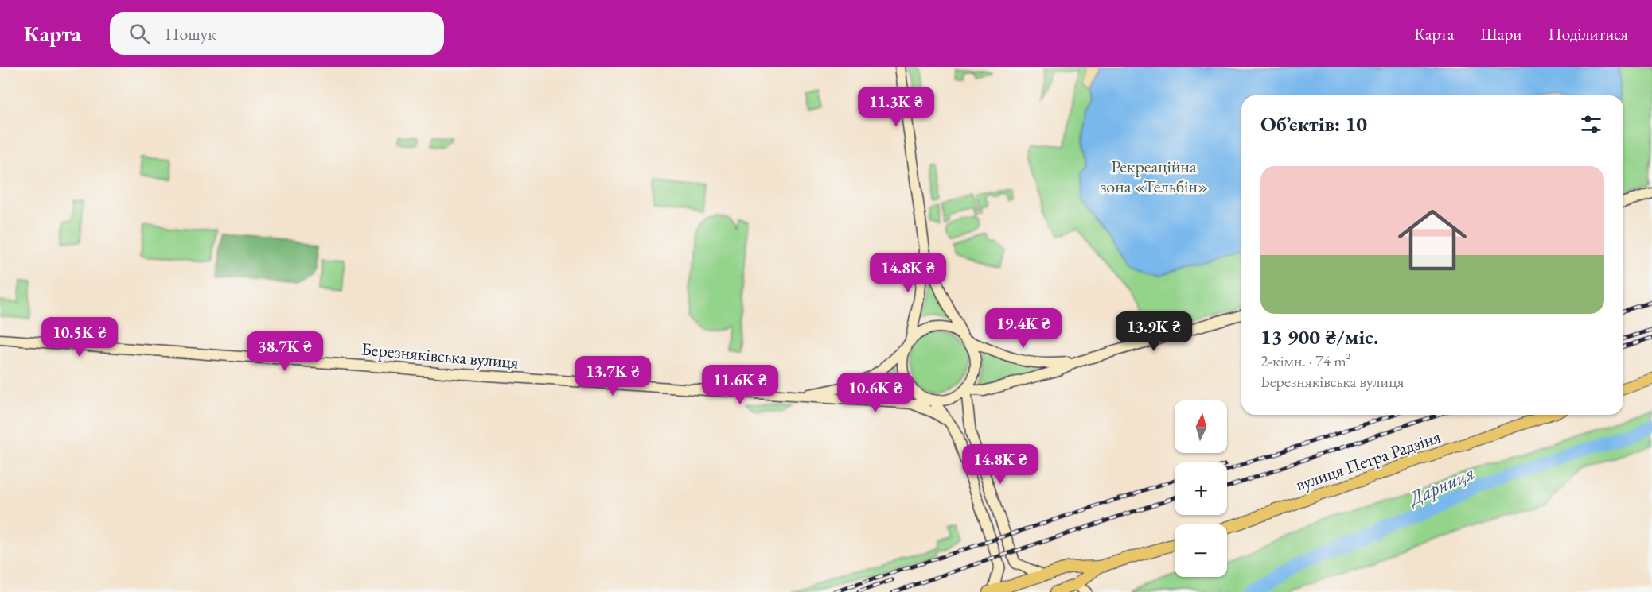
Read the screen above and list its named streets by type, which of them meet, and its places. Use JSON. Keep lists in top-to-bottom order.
{
  "streets": {
    "main road": ["вулиця Петра Радзіня"],
    "street": ["Березняківська вулиця"]
  },
  "water": ["Дарниця"],
  "parks": ["Рекреаційна зона «Тельбін»"],
  "north": "top",
  "page": {
    "header": "Карта",
    "search": "Пошук",
    "nav": ["Карта", "Шари", "Поділитися"],
    "price": [
      "11.3K ₴",
      "14.8K ₴",
      "19.4K ₴",
      "13.9K ₴",
      "10.5K ₴",
      "38.7K ₴",
      "13.7K ₴",
      "11.6K ₴",
      "10.6K ₴",
      "14.8K ₴"
    ],
    "heading": "Об’єктів: 10",
    "list": [
      {
        "name": "13 900 ₴/міс.",
        "note": "2-кімн. · 74 m² · Березняківська вулиця"
      }
    ],
    "map_buttons": ["+", "−"]
  }
}
